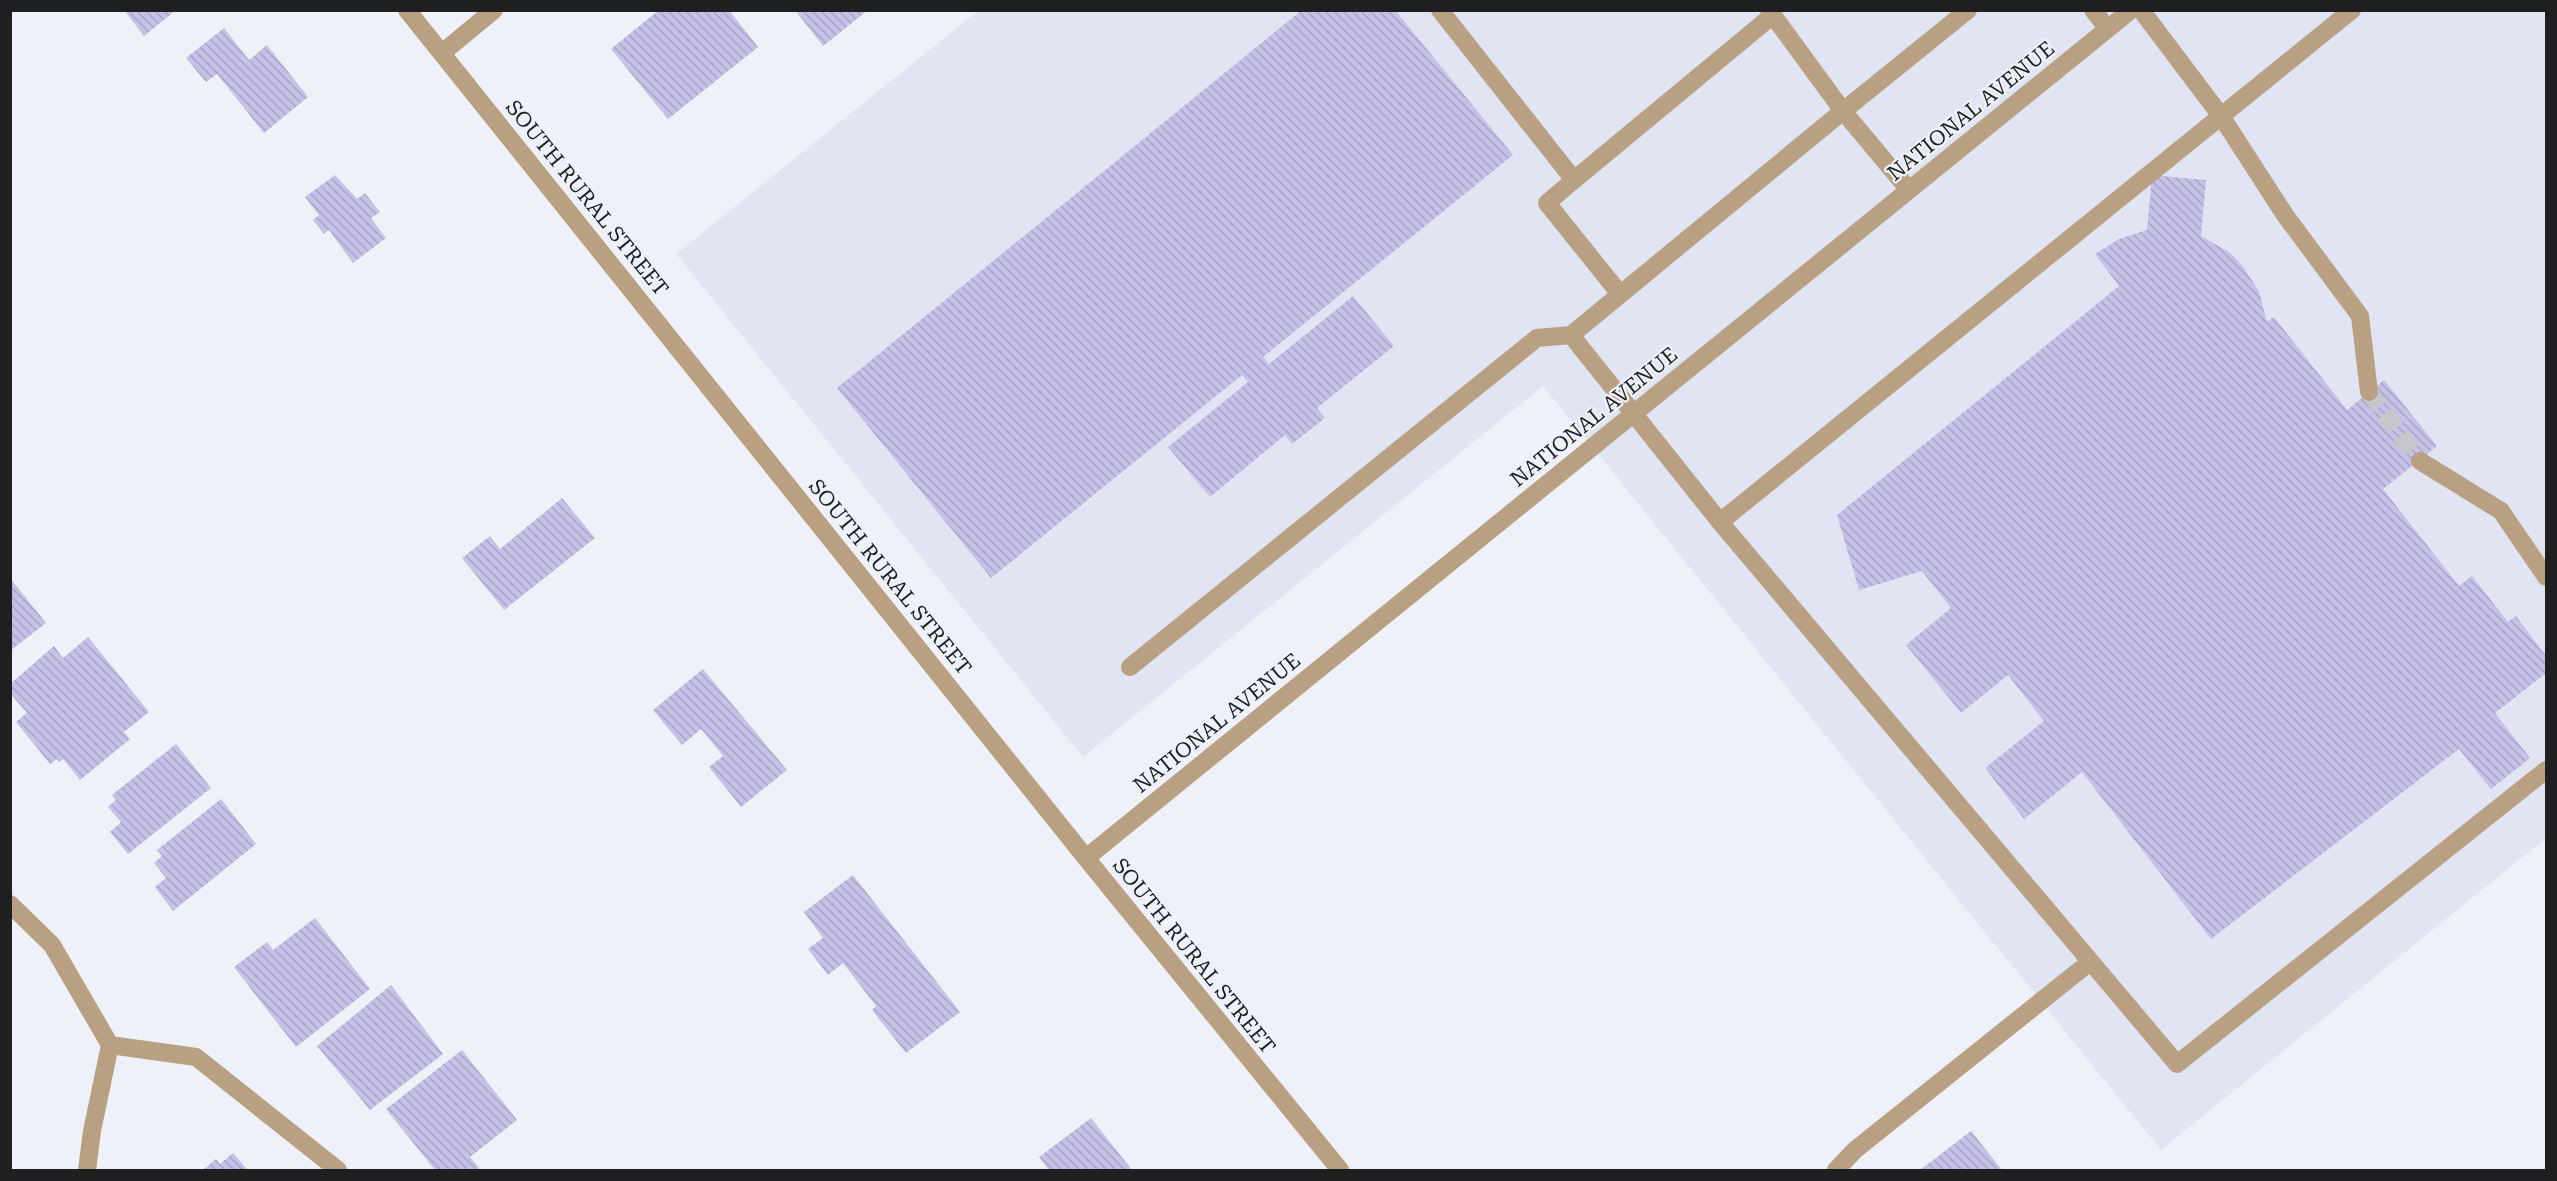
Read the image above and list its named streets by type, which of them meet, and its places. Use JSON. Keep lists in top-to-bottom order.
{
  "streets": {
    "street": ["NATIONAL AVENUE", "SOUTH RURAL STREET"]
  },
  "crossings": [
    ["NATIONAL AVENUE", "SOUTH RURAL STREET"]
  ]
}
